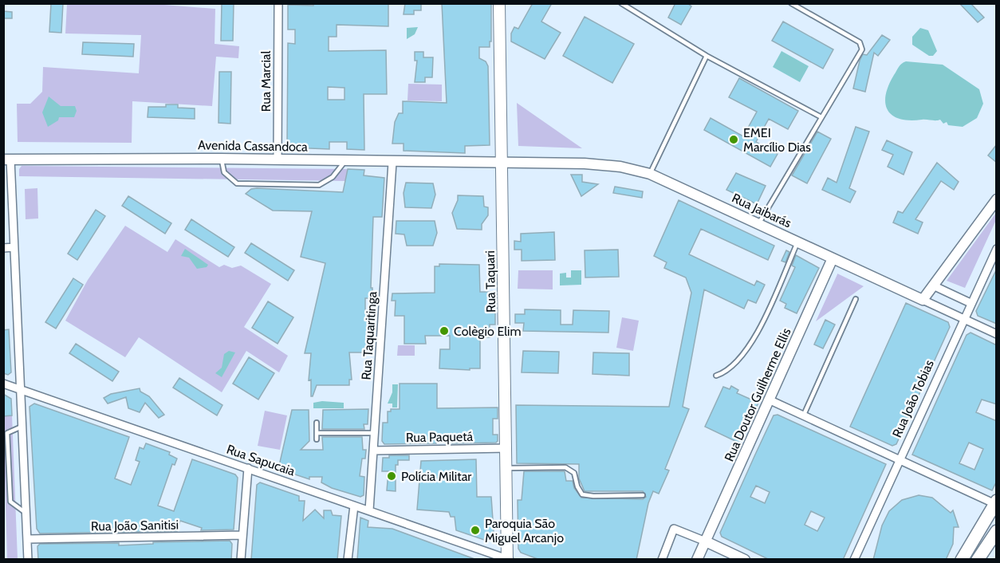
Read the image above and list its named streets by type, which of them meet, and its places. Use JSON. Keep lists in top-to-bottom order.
{
  "streets": {
    "main road": ["Rua Taquari"],
    "street": [
      "Rua Marcial",
      "Avenida Cassandoca",
      "Rua Jaibarás",
      "Rua Taquaritinga",
      "Rua Doutor Guilherme Ellis",
      "Rua João Tobias",
      "Rua Paquetá",
      "Rua Sapucaia",
      "Rua João Sanitisi"
    ]
  },
  "crossings": [
    ["Rua Marcial", "Avenida Cassandoca"],
    ["Avenida Cassandoca", "Rua Jaibarás"],
    ["Avenida Cassandoca", "Rua Taquari"],
    ["Avenida Cassandoca", "Rua Taquaritinga"],
    ["Rua Jaibarás", "Rua Taquari"],
    ["Rua Jaibarás", "Rua Doutor Guilherme Ellis"],
    ["Rua Jaibarás", "Rua João Tobias"],
    ["Rua Taquari", "Rua Paquetá"],
    ["Rua Taquari", "Rua Sapucaia"],
    ["Rua Taquaritinga", "Rua Paquetá"],
    ["Rua Taquaritinga", "Rua Sapucaia"]
  ],
  "places": [
    "EMEI Marcílio Dias",
    "Colègio Elim",
    "Polícia Militar",
    "Paroquia São Miguel Arcanjo"
  ]
}
